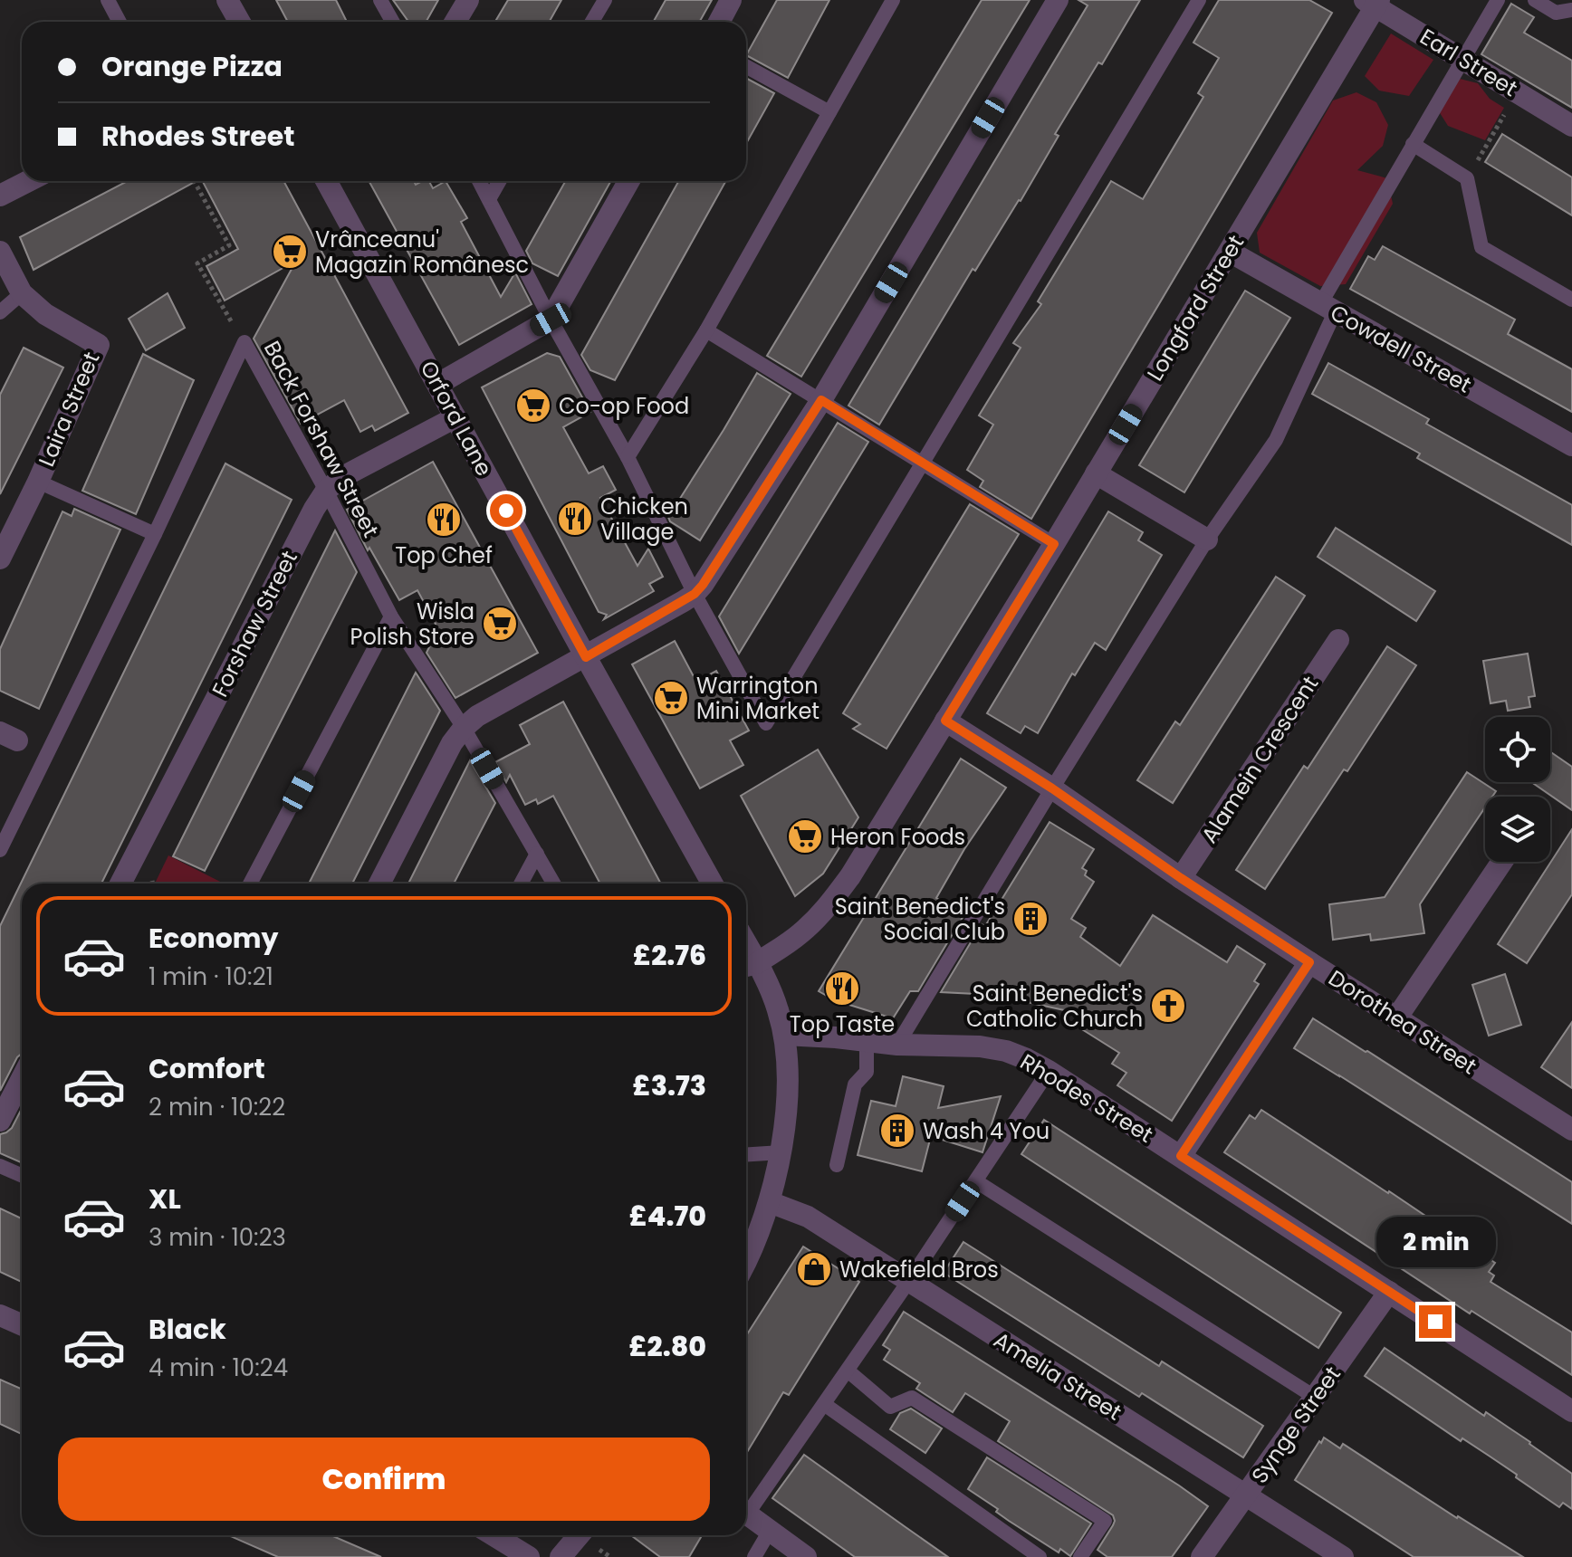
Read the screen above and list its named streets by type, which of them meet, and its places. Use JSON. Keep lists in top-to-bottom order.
{
  "streets": {
    "street": [
      "Earl Street",
      "Longford Street",
      "Cowdell Street",
      "Laira Street",
      "Orford Lane",
      "Forshaw Street",
      "Alamein Crescent",
      "Dorothea Street",
      "Rhodes Street",
      "Amelia Street",
      "Synge Street"
    ],
    "lane": ["Back Forshaw Street"]
  },
  "crossings": [
    ["Earl Street", "Longford Street"],
    ["Longford Street", "Cowdell Street"],
    ["Longford Street", "Dorothea Street"],
    ["Orford Lane", "Forshaw Street"],
    ["Back Forshaw Street", "Forshaw Street"],
    ["Alamein Crescent", "Dorothea Street"],
    ["Rhodes Street", "Synge Street"],
    ["Amelia Street", "Synge Street"]
  ],
  "places": {
    "supermarket": [
      "Vrânceanu' Magazin Românesc",
      "Co-op Food",
      "Wisla Polish Store",
      "Warrington Mini Market",
      "Heron Foods"
    ],
    "restaurant": ["Chicken Village", "Top Chef", "Top Taste"],
    "building": ["Saint Benedict's Social Club", "Wash 4 You"],
    "church": ["Saint Benedict's Catholic Church"],
    "shop": ["Wakefield Bros"]
  },
  "page": {
    "banner": ["Orange Pizza", "Rhodes Street"],
    "list": [
      {
        "name": "Economy",
        "note": "1 min · 10:21",
        "value": "£2.76"
      },
      {
        "name": "Comfort",
        "note": "2 min · 10:22",
        "value": "£3.73"
      },
      {
        "name": "XL",
        "note": "3 min · 10:23",
        "value": "£4.70"
      },
      {
        "name": "Black",
        "note": "4 min · 10:24",
        "value": "£2.80"
      }
    ],
    "bubble": "2 min",
    "buttons": "Confirm"
  }
}
